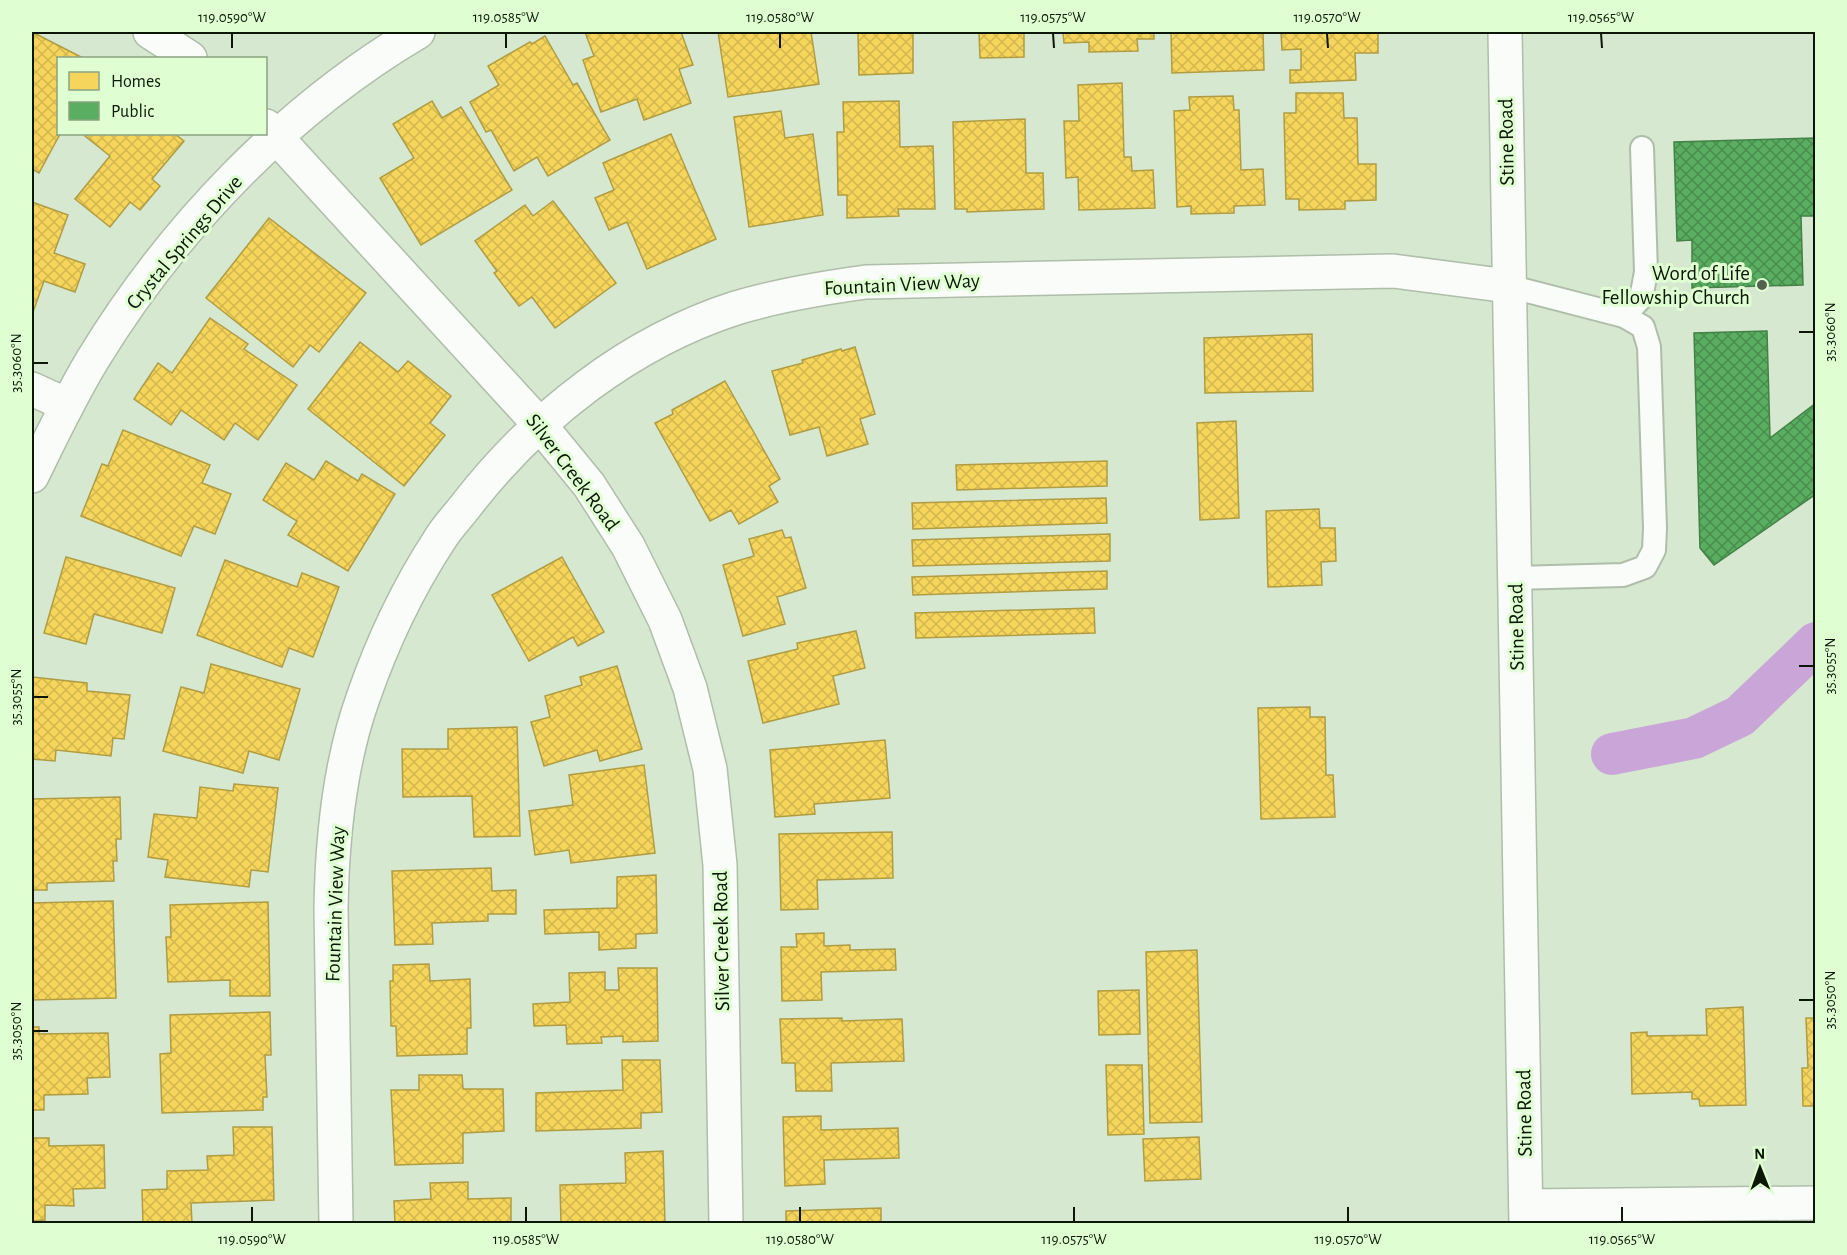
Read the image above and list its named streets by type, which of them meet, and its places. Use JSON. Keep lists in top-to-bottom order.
{
  "streets": {
    "street": [
      "Stine Road",
      "Crystal Springs Drive",
      "Fountain View Way",
      "Silver Creek Road"
    ]
  },
  "crossings": [
    ["Stine Road", "Fountain View Way"],
    ["Crystal Springs Drive", "Silver Creek Road"],
    ["Fountain View Way", "Silver Creek Road"]
  ],
  "places": ["Word of Life Fellowship Church"],
  "legend": ["Homes", "Public"],
  "north": "top",
  "coordinates": [
    "119.0590°W",
    "119.0585°W",
    "119.0580°W",
    "119.0575°W",
    "119.0570°W",
    "119.0565°W",
    "35.3060°N",
    "35.3055°N",
    "35.3050°N"
  ]
}
